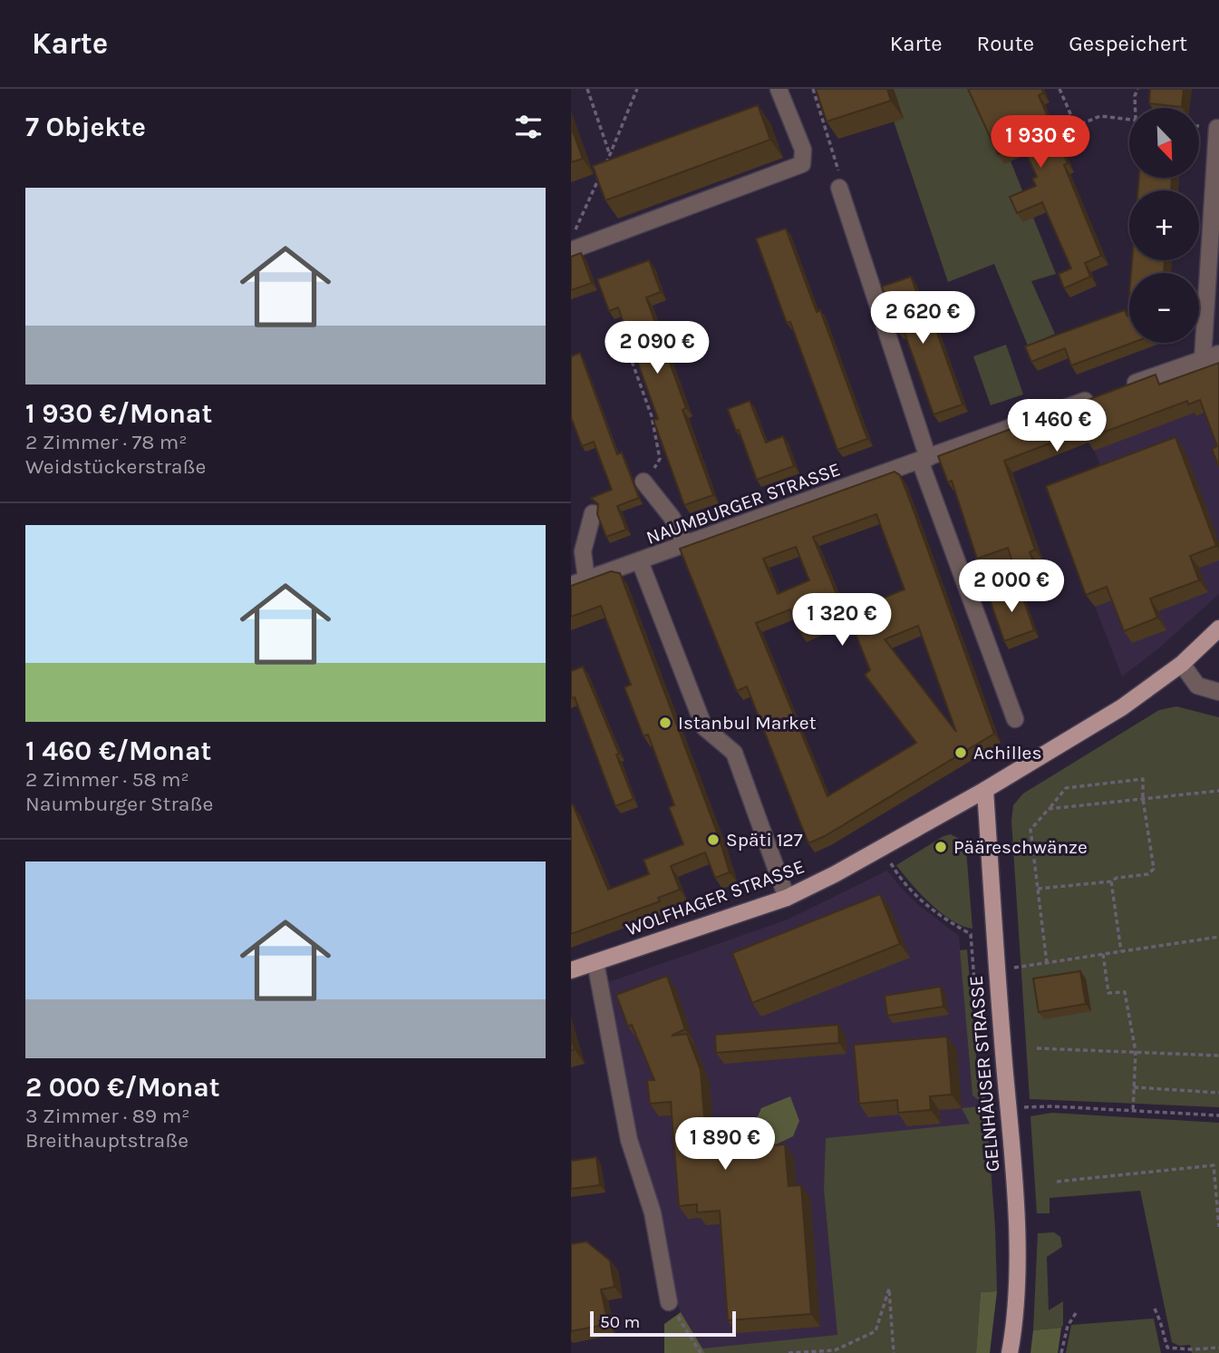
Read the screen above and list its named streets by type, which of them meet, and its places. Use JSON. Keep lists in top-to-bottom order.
{
  "streets": {
    "main road": ["WOLFHAGER STRASSE", "GELNHÄUSER STRASSE"],
    "street": ["NAUMBURGER STRASSE"]
  },
  "crossings": [
    ["WOLFHAGER STRASSE", "GELNHÄUSER STRASSE"]
  ],
  "places": [
    "Istanbul Market",
    "Achilles",
    "Späti 127",
    "Pääreschwänze"
  ],
  "scale_bar": "50 m",
  "north": "bottom right",
  "page": {
    "header": "Karte",
    "nav": ["Karte", "Route", "Gespeichert"],
    "heading": "7 Objekte",
    "map_buttons": ["+", "−"],
    "price": [
      "1 930 €",
      "2 620 €",
      "2 090 €",
      "1 460 €",
      "2 000 €",
      "1 320 €",
      "1 890 €"
    ],
    "list": [
      {
        "name": "1 930 €/Monat",
        "note": "2 Zimmer · 78 m² · Weidstückerstraße"
      },
      {
        "name": "1 460 €/Monat",
        "note": "2 Zimmer · 58 m² · Naumburger Straße"
      },
      {
        "name": "2 000 €/Monat",
        "note": "3 Zimmer · 89 m² · Breithauptstraße"
      }
    ],
    "scale": "50 m"
  }
}
